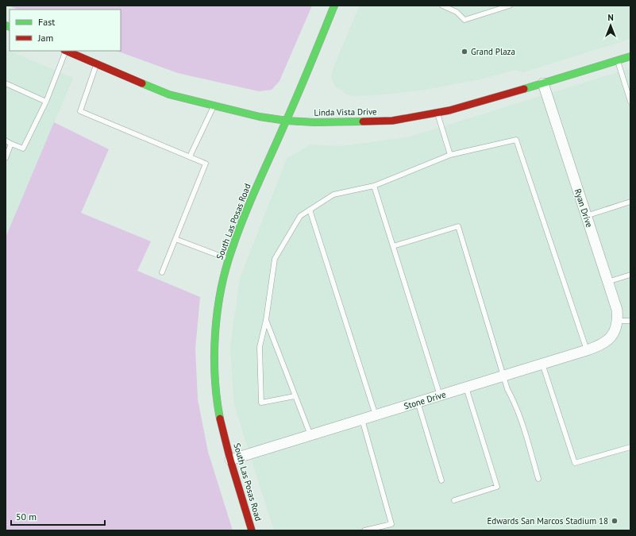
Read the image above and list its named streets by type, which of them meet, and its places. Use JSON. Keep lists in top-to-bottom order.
{
  "streets": {
    "main road": ["Linda Vista Drive", "South Las Posas Road"],
    "street": ["Ryan Drive", "Stone Drive"]
  },
  "crossings": [
    ["Linda Vista Drive", "Ryan Drive"],
    ["Linda Vista Drive", "South Las Posas Road"],
    ["Ryan Drive", "Stone Drive"],
    ["South Las Posas Road", "Stone Drive"]
  ],
  "places": ["Grand Plaza", "Edwards San Marcos Stadium 18"],
  "legend": ["Fast", "Jam"],
  "scale_bar": "50 m",
  "north": "top"
}
